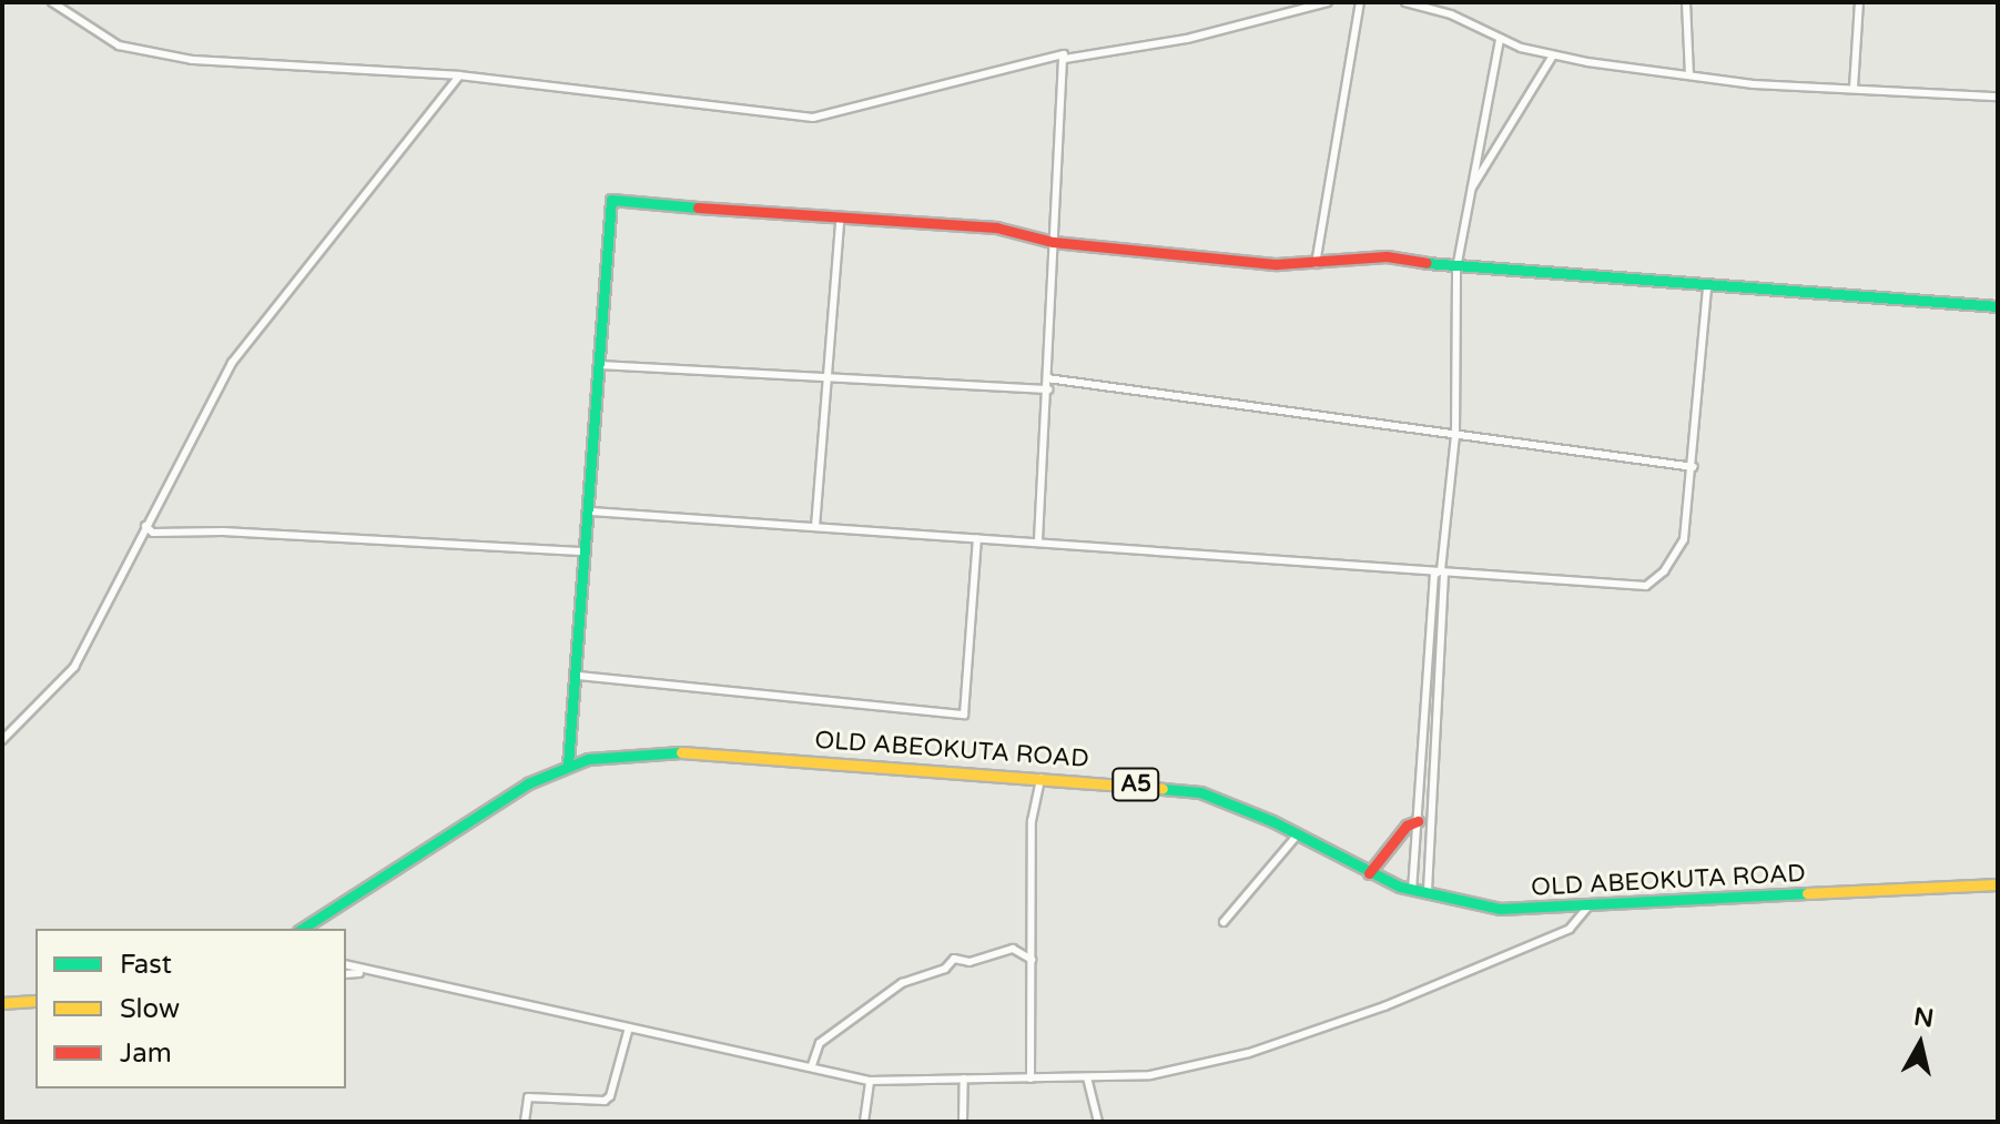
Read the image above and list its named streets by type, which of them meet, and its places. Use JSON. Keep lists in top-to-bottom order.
{
  "streets": {
    "main road": ["OLD ABEOKUTA ROAD", "A5"]
  },
  "legend": ["Fast", "Slow", "Jam"],
  "north": "top"
}
